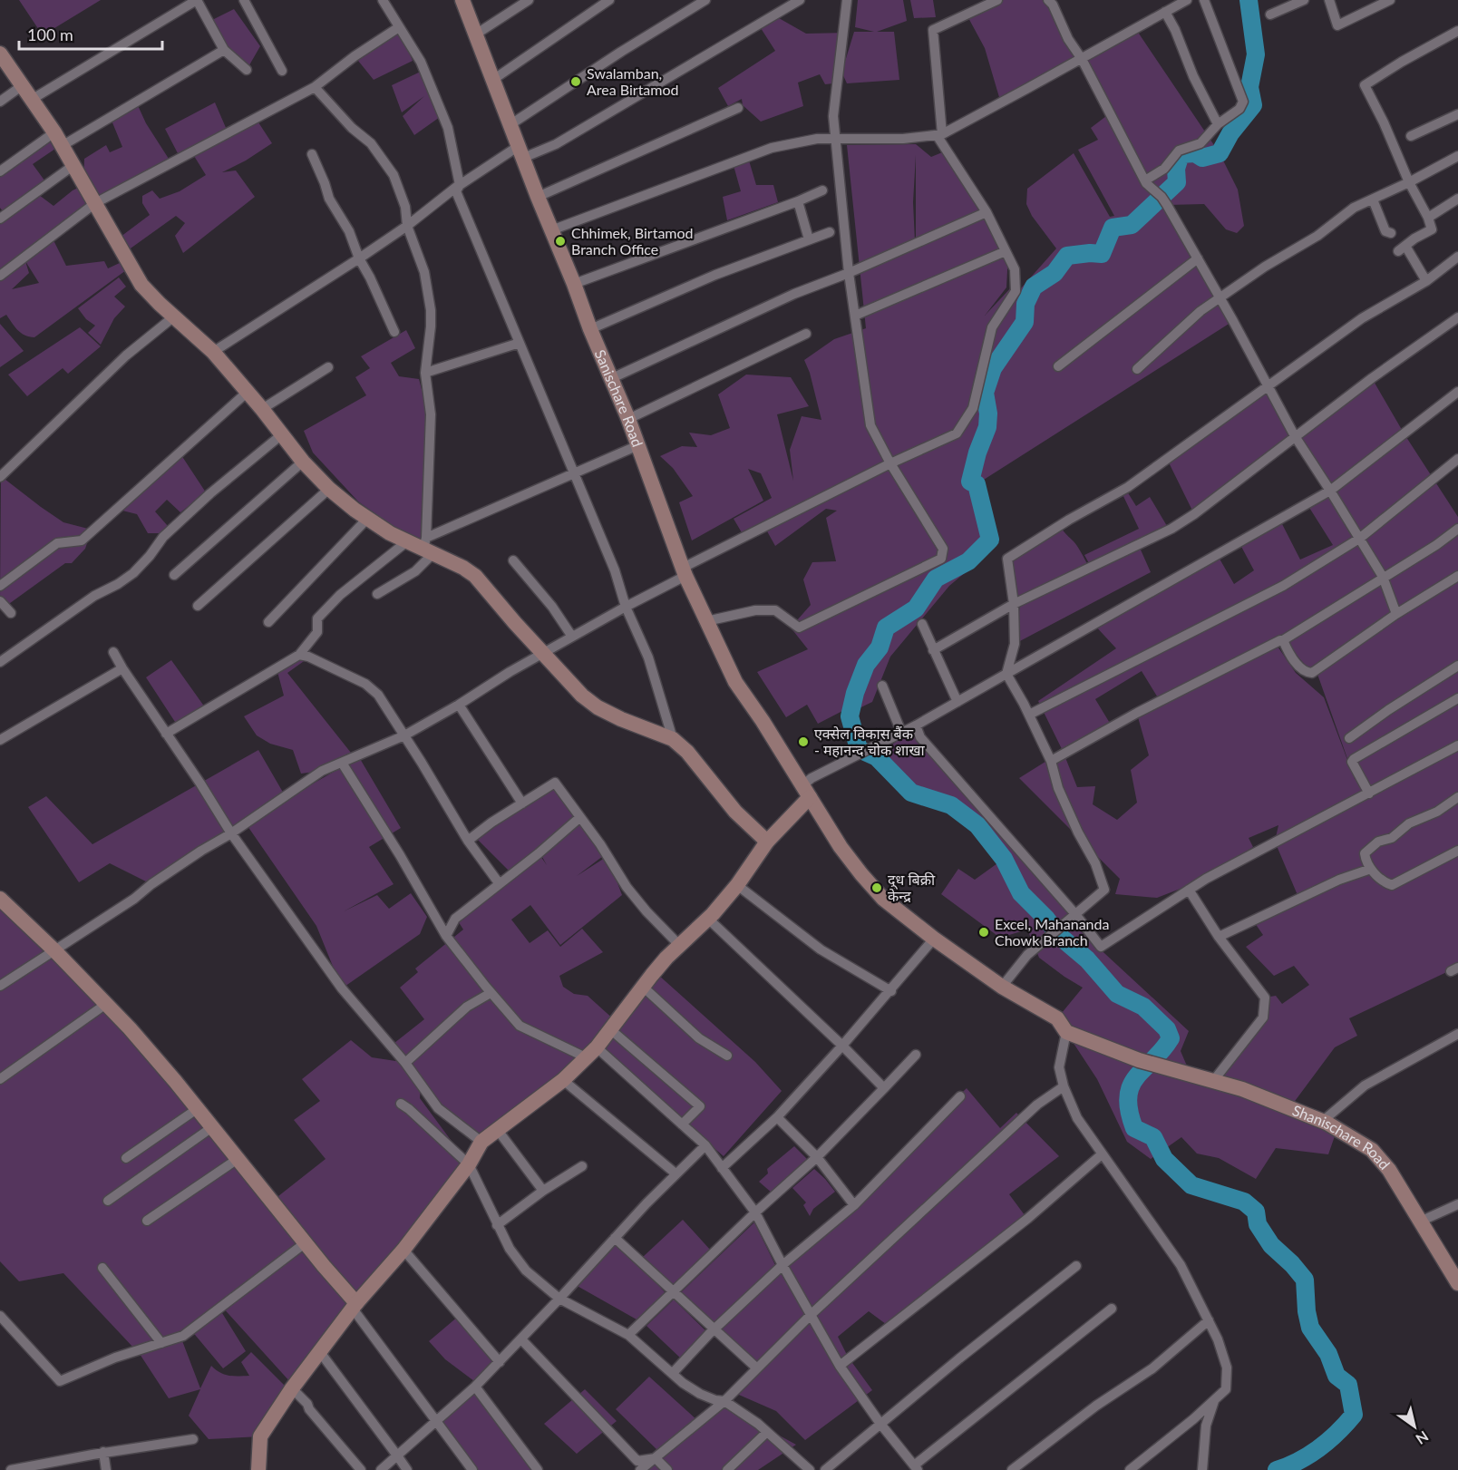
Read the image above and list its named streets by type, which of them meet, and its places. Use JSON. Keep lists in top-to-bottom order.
{
  "streets": {
    "street": ["Sanischare Road", "Shanischare Road"]
  },
  "crossings": [
    ["Sanischare Road", "Shanischare Road"]
  ],
  "places": [
    "Swalamban, Area Birtamod",
    "Chhimek, Birtamod Branch Office",
    "एक्सेल विकास बैंक - महानन्द चोक शाखा",
    "दूध बिक्री केन्द्र",
    "Excel, Mahananda Chowk Branch"
  ],
  "scale_bar": "100 m",
  "north": "bottom right"
}
